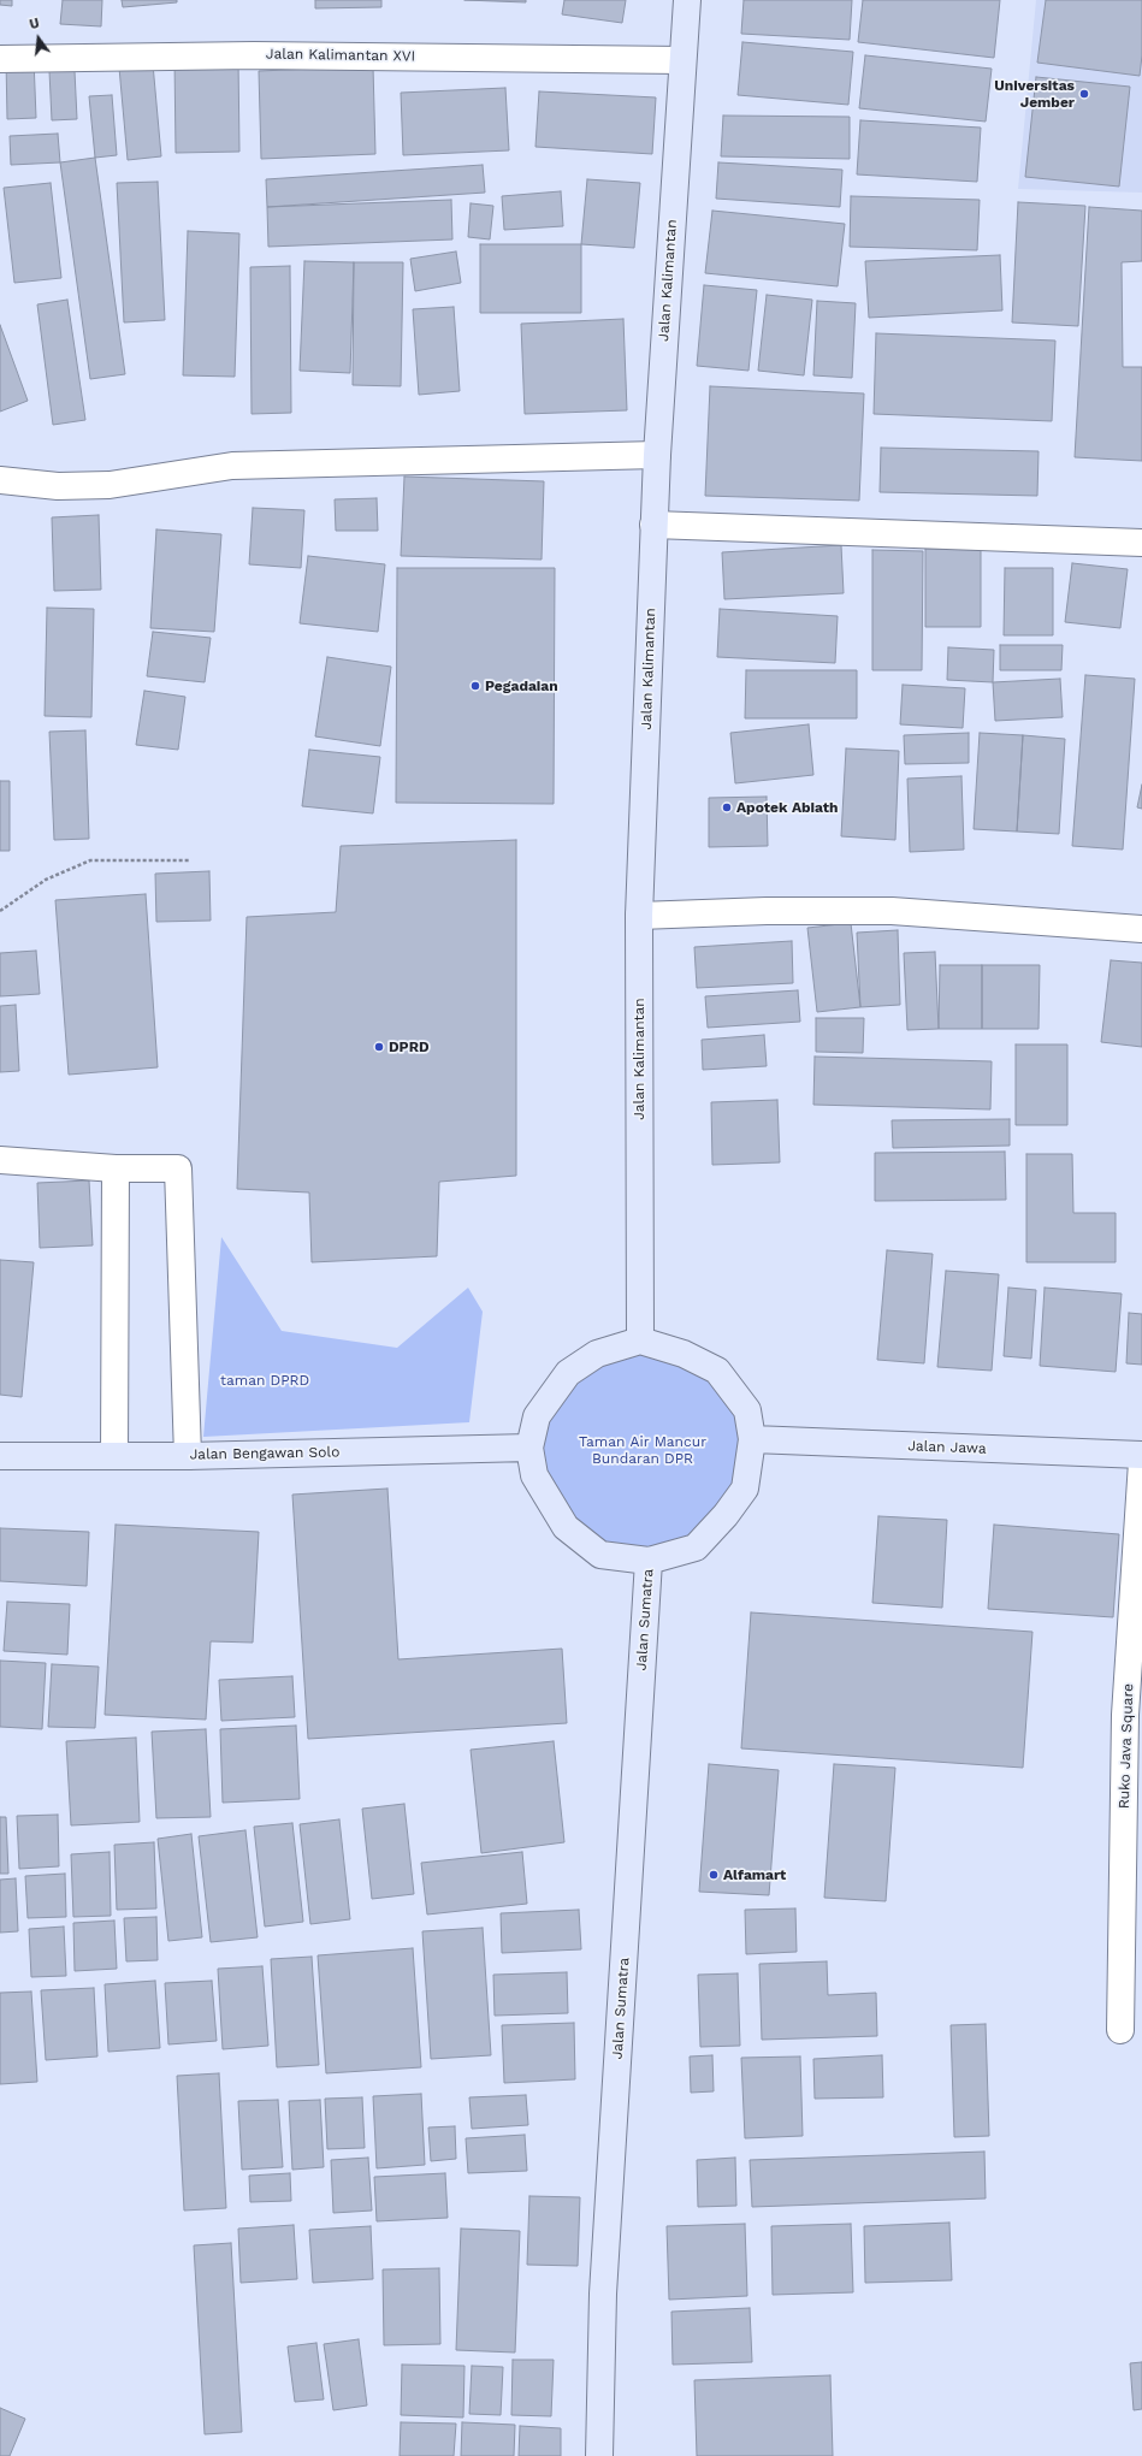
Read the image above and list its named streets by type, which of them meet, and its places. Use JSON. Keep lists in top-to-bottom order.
{
  "streets": {
    "main road": [
      "Jalan Kalimantan",
      "Jalan Jawa",
      "Jalan Bengawan Solo",
      "Jalan Sumatra"
    ],
    "street": ["Jalan Kalimantan XVI", "Ruko Java Square"]
  },
  "crossings": [
    ["Jalan Kalimantan XVI", "Jalan Kalimantan"]
  ],
  "parks": ["taman DPRD", "Taman Air Mancur Bundaran DPR"],
  "places": [
    "Universitas Jember",
    "Pegadaian",
    "Apotek Abiath",
    "DPRD",
    "Alfamart"
  ],
  "north": "top"
}
